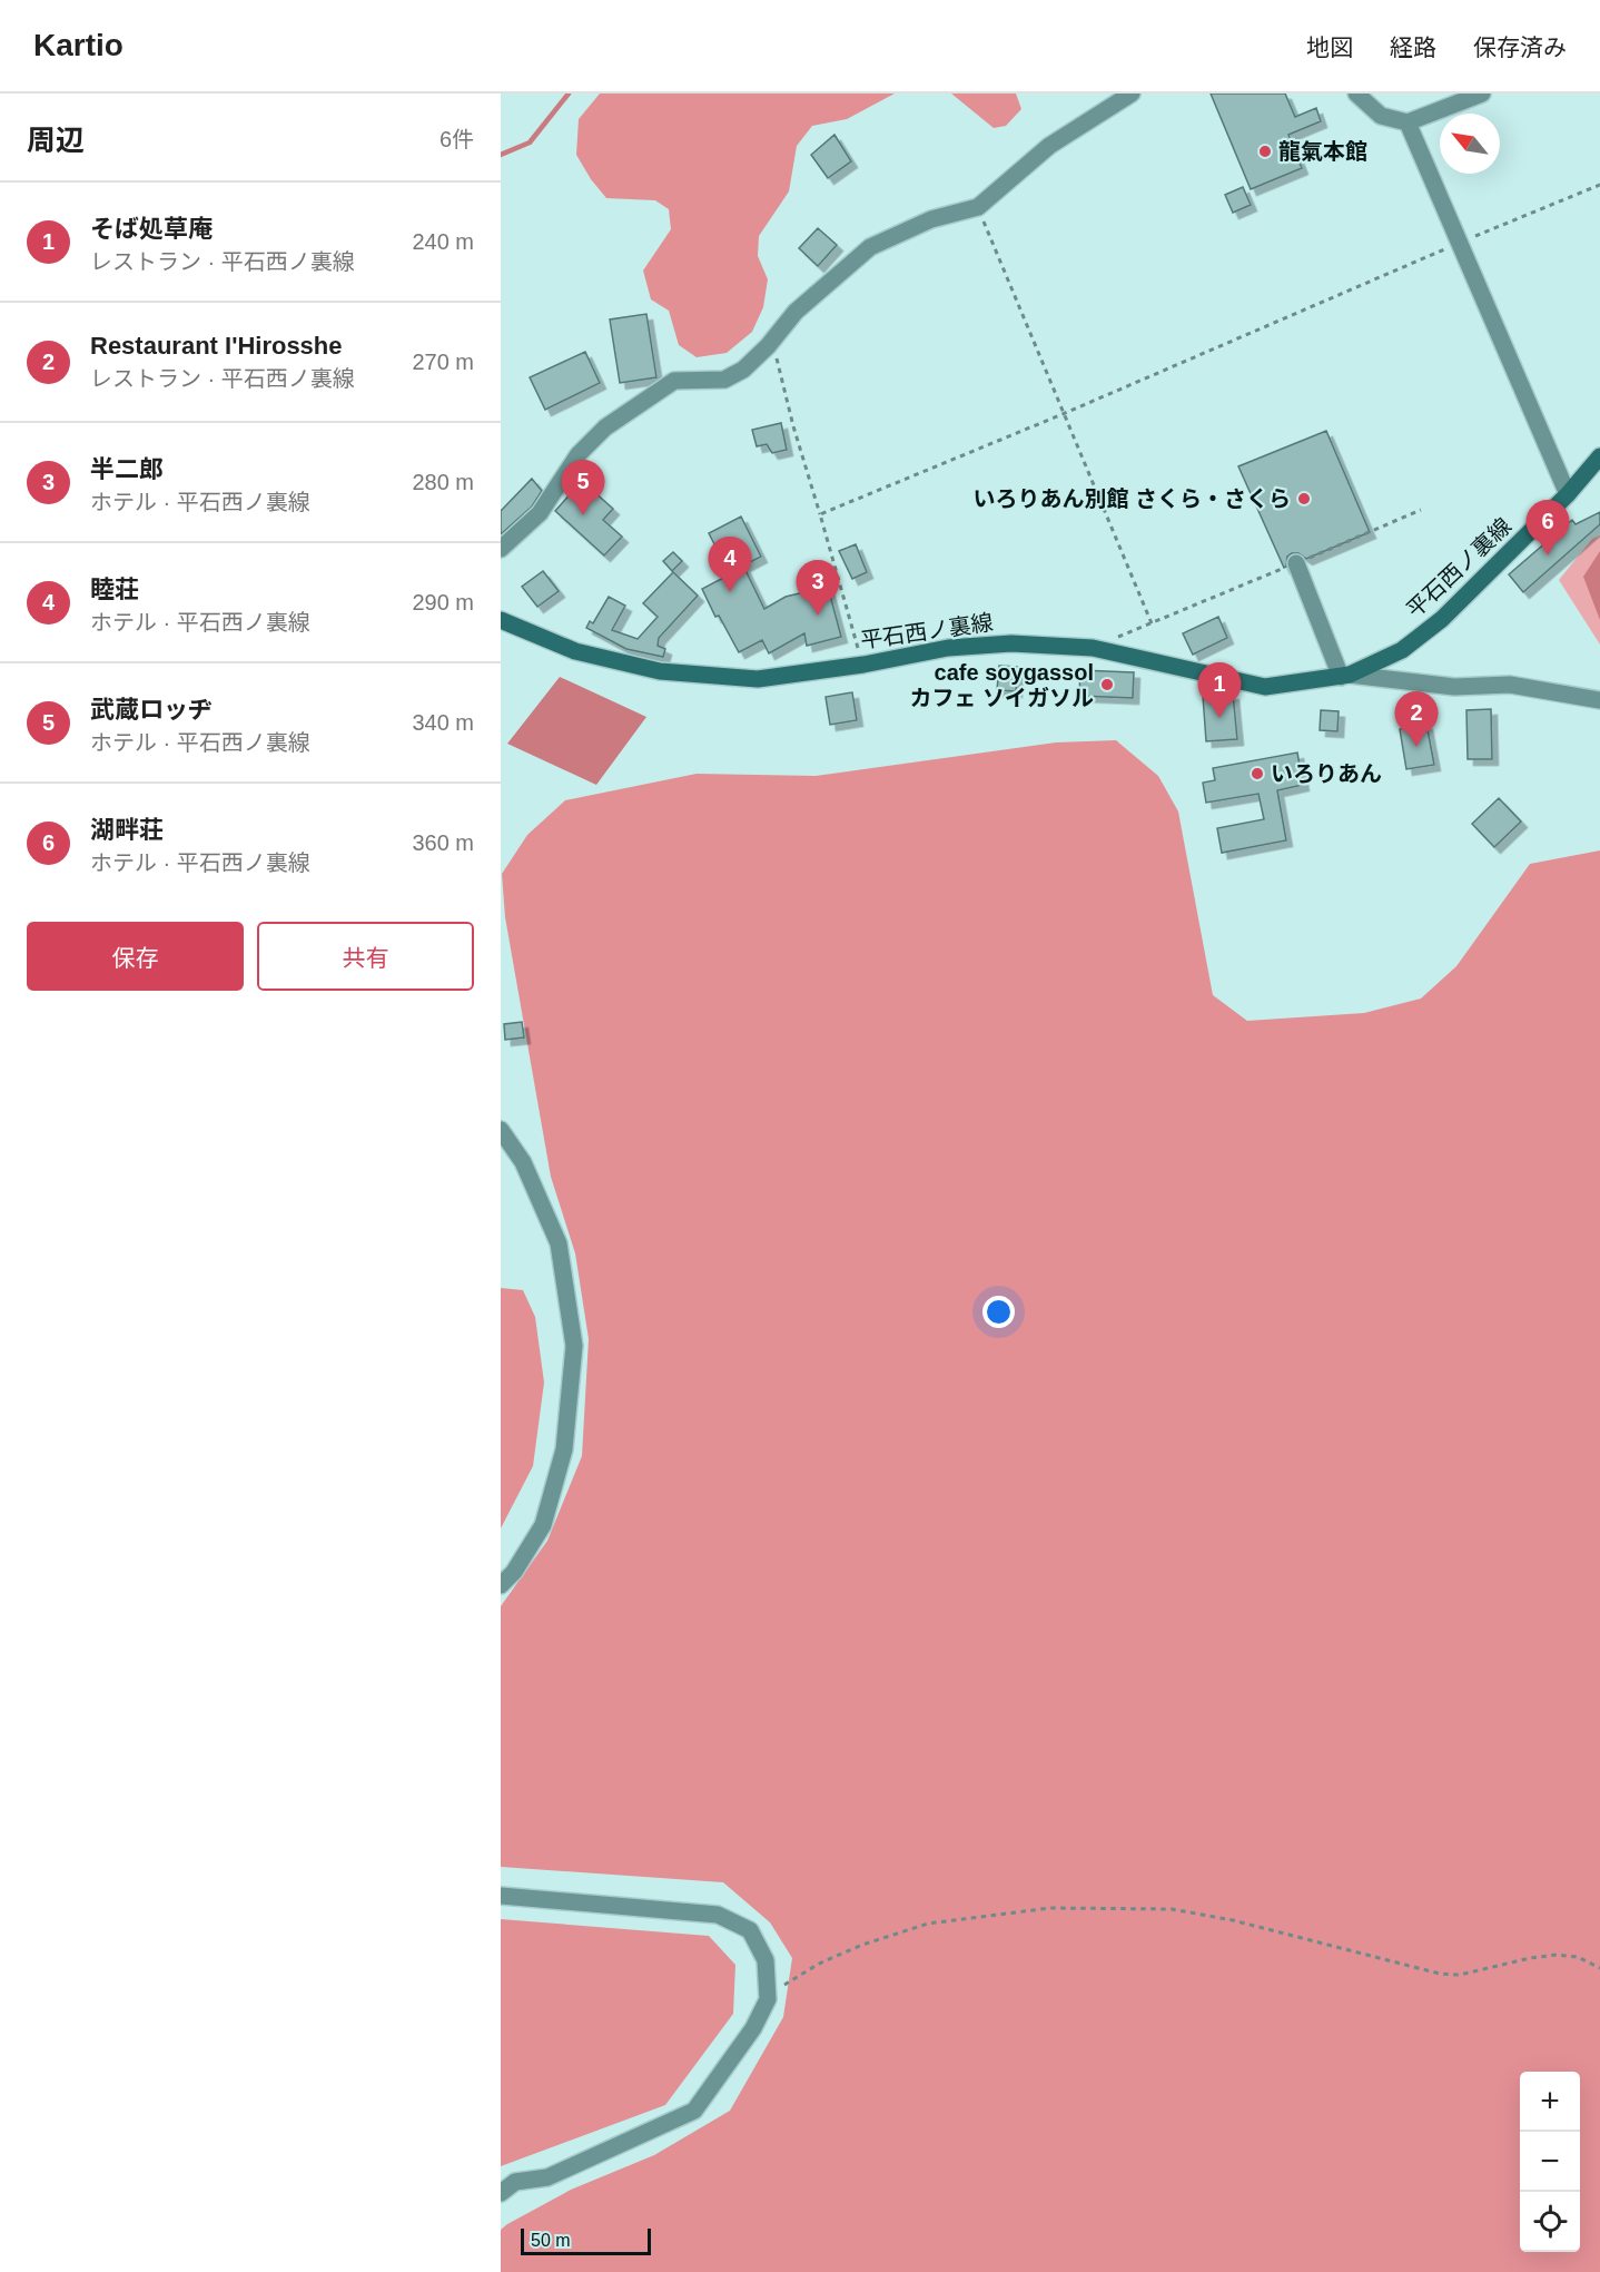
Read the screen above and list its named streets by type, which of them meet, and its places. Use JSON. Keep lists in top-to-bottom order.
{
  "streets": {
    "main road": ["平石西ノ裏線"]
  },
  "places": [
    "龍氣本館",
    "いろりあん別館 さくら・さくら",
    "cafe soygassol カフェ ソイガソル",
    "いろりあん"
  ],
  "scale_bar": "50 m",
  "north": "top left",
  "page": {
    "header": "Kartio",
    "nav": ["地図", "経路", "保存済み"],
    "heading": ["周辺", "6件"],
    "list": [
      {
        "mark": "1",
        "name": "そば処草庵",
        "note": "レストラン · 平石西ノ裏線",
        "value": "240 m"
      },
      {
        "mark": "2",
        "name": "Restaurant I'Hirosshe",
        "note": "レストラン · 平石西ノ裏線",
        "value": "270 m"
      },
      {
        "mark": "3",
        "name": "半二郎",
        "note": "ホテル · 平石西ノ裏線",
        "value": "280 m"
      },
      {
        "mark": "4",
        "name": "睦荘",
        "note": "ホテル · 平石西ノ裏線",
        "value": "290 m"
      },
      {
        "mark": "5",
        "name": "武蔵ロッヂ",
        "note": "ホテル · 平石西ノ裏線",
        "value": "340 m"
      },
      {
        "mark": "6",
        "name": "湖畔荘",
        "note": "ホテル · 平石西ノ裏線",
        "value": "360 m"
      }
    ],
    "pins": [
      "5",
      "6",
      "4",
      "3",
      "1",
      "2"
    ],
    "buttons": ["保存", "共有"],
    "map_buttons": ["+", "−"],
    "scale": "50 m"
  }
}
